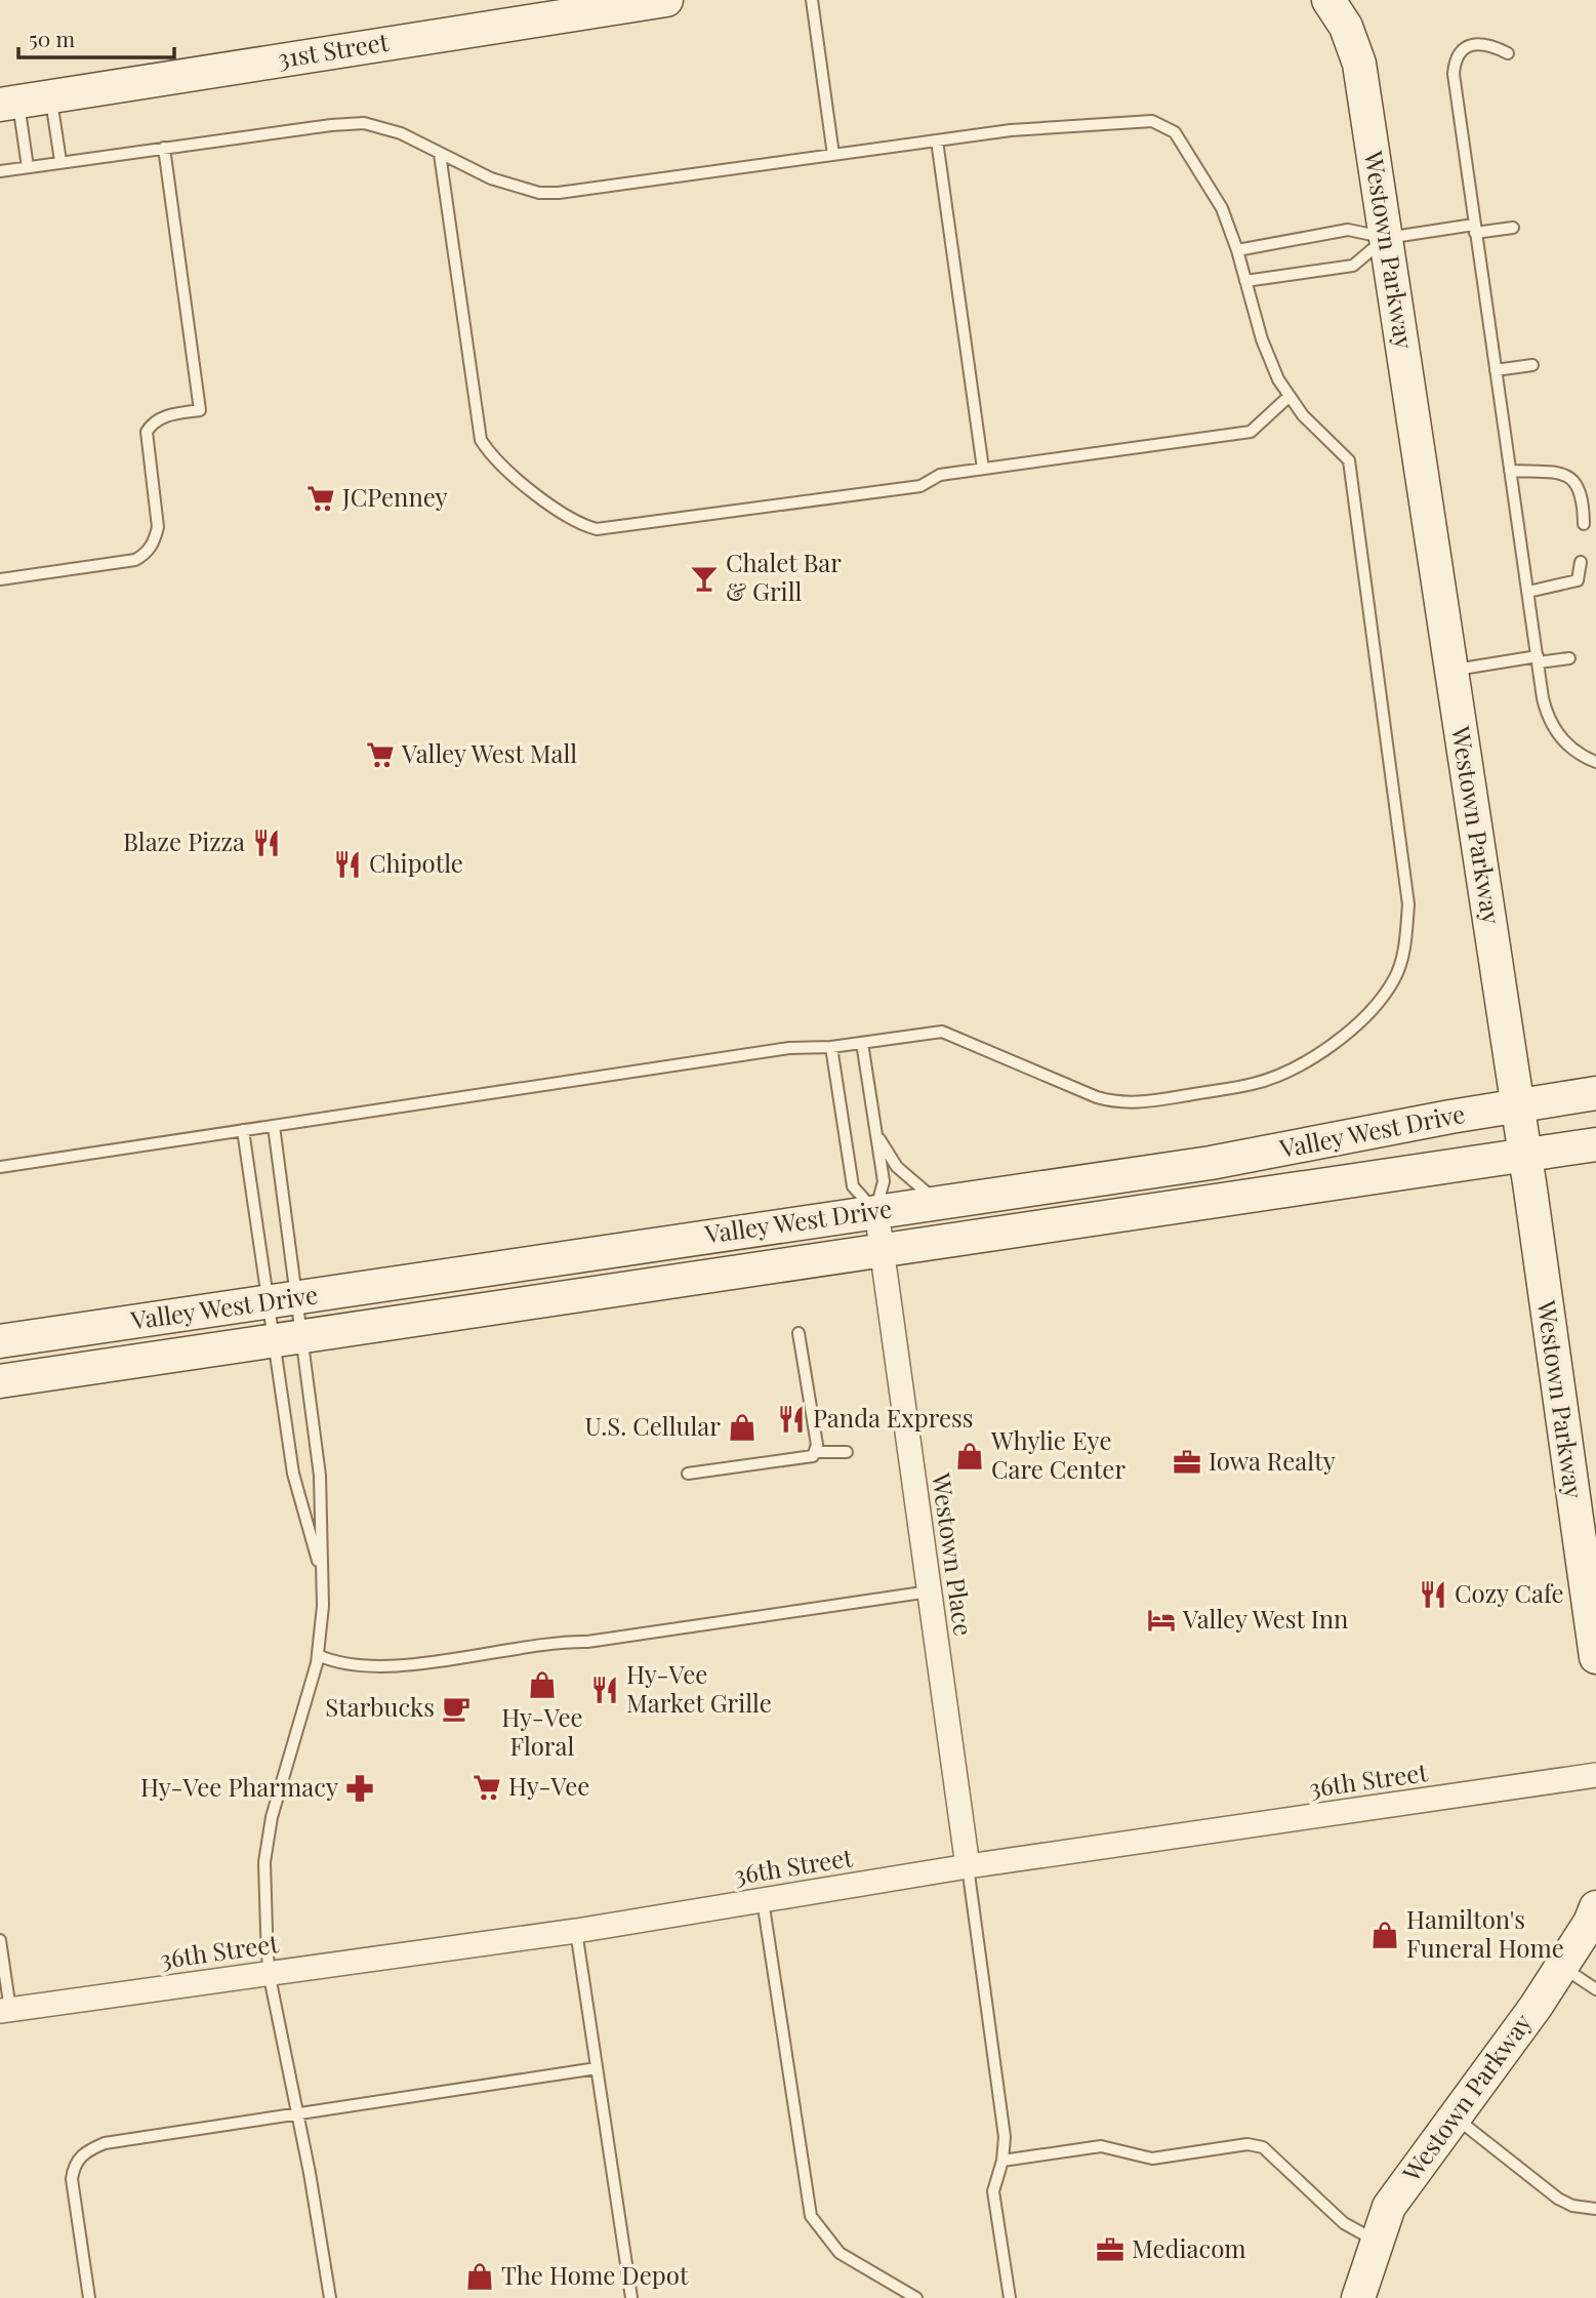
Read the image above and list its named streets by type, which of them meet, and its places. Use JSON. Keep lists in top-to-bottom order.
{
  "streets": {
    "main road": ["31st Street", "Westown Parkway", "Valley West Drive"],
    "street": ["Westown Place", "36th Street"]
  },
  "crossings": [
    ["Westown Parkway", "Valley West Drive"],
    ["Valley West Drive", "Westown Place"],
    ["Westown Place", "36th Street"]
  ],
  "places": {
    "supermarket": ["JCPenney", "Valley West Mall", "Hy-Vee"],
    "bar": ["Chalet Bar & Grill"],
    "restaurant": [
      "Blaze Pizza",
      "Chipotle",
      "Panda Express",
      "Cozy Cafe",
      "Hy-Vee Market Grille"
    ],
    "shop": [
      "U.S. Cellular",
      "Whylie Eye Care Center",
      "Hy-Vee Floral",
      "Hamilton's Funeral Home",
      "The Home Depot"
    ],
    "office": ["Iowa Realty", "Mediacom"],
    "hotel": ["Valley West Inn"],
    "cafe": ["Starbucks"],
    "pharmacy": ["Hy-Vee Pharmacy"]
  },
  "scale_bar": "50 m"
}
